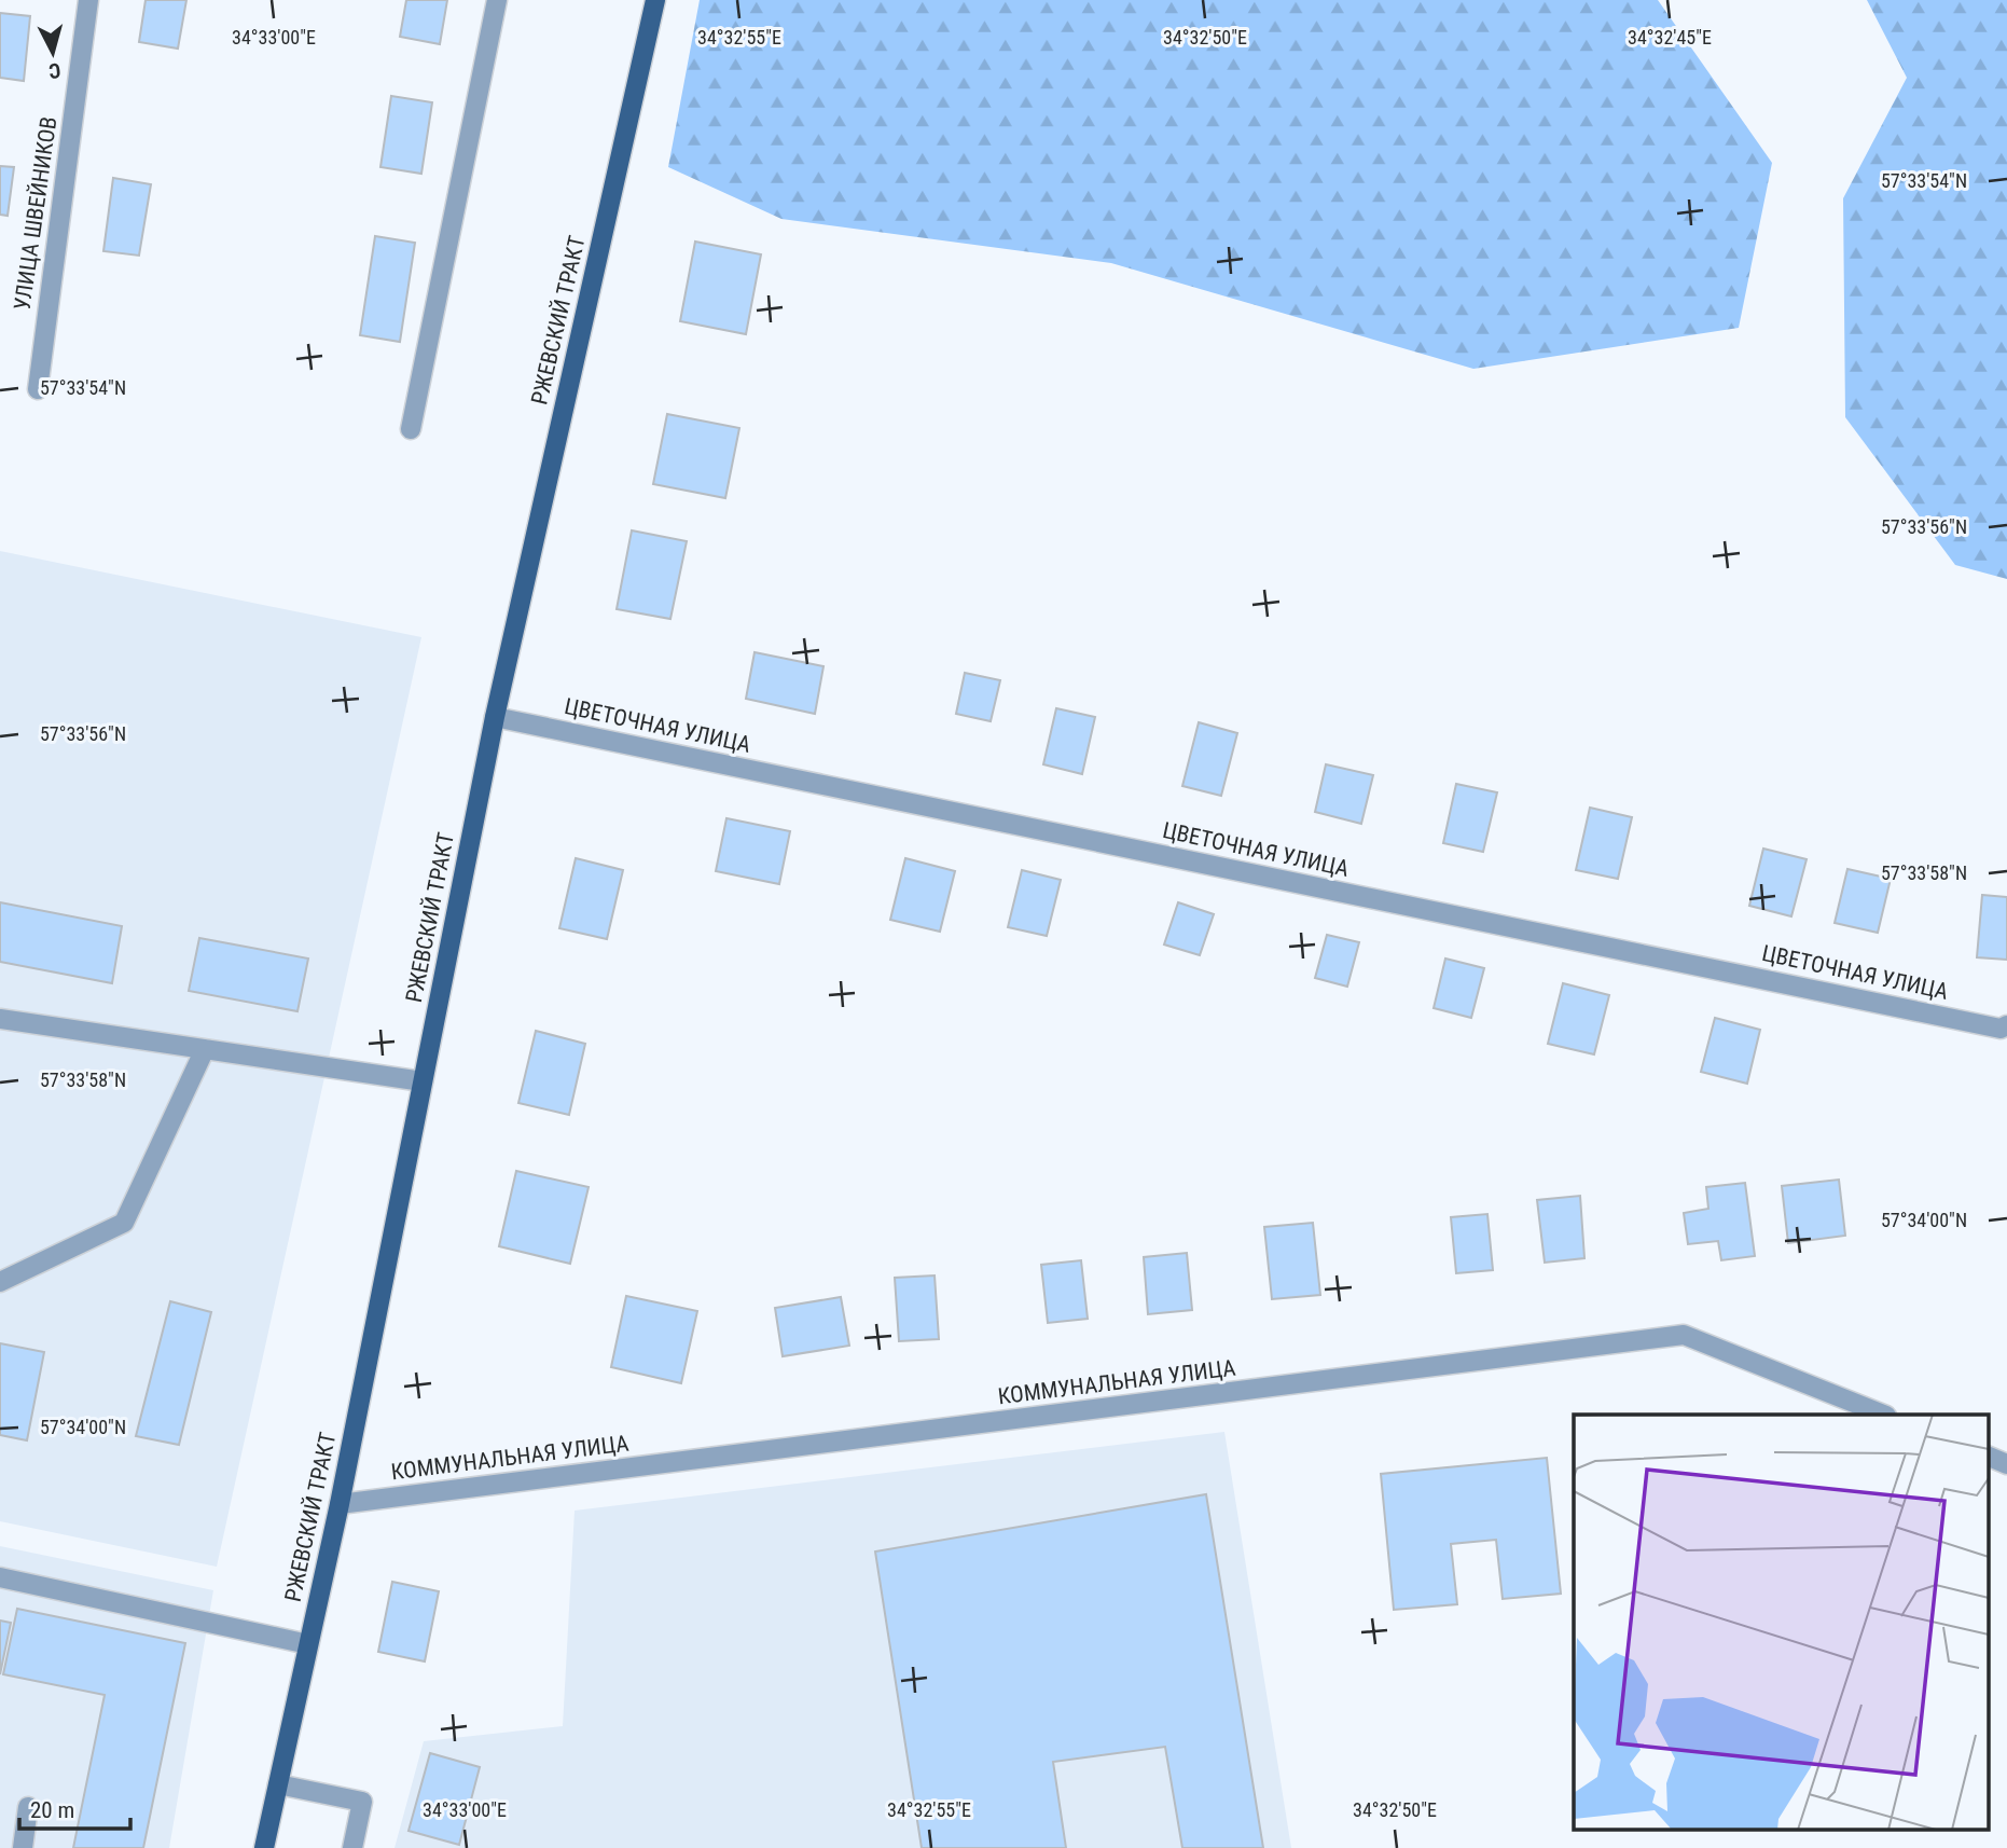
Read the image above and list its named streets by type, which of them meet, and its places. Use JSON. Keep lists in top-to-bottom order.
{
  "streets": {
    "main road": ["РЖЕВСКИЙ ТРАКТ"],
    "street": ["УЛИЦА ШВЕЙНИКОВ", "ЦВЕТОЧНАЯ УЛИЦА", "КОММУНАЛЬНАЯ УЛИЦА"]
  },
  "crossings": [
    ["РЖЕВСКИЙ ТРАКТ", "ЦВЕТОЧНАЯ УЛИЦА"],
    ["РЖЕВСКИЙ ТРАКТ", "КОММУНАЛЬНАЯ УЛИЦА"]
  ],
  "scale_bar": "20 m",
  "north": "bottom",
  "coordinates": [
    "34°33'00\"E",
    "34°32'55\"E",
    "34°32'50\"E",
    "34°32'45\"E",
    "57°33'54\"N",
    "57°33'56\"N",
    "57°33'58\"N",
    "57°34'00\"N"
  ]
}
